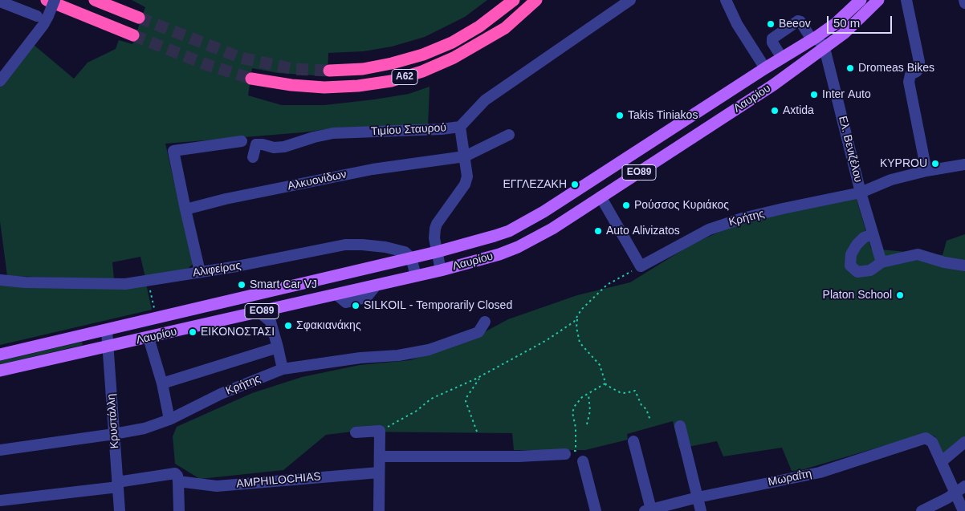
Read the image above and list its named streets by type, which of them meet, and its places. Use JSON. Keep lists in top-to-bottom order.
{
  "streets": {
    "highway": ["Α62"],
    "main road": ["Λαυρίου", "ΕΟ89"],
    "street": [
      "Τιμίου Σταυρού",
      "Ελ. Βενιζέλου",
      "Αλκυονίδων",
      "Κρήτης",
      "Αλιφείρας",
      "Κρυστάλλη",
      "Μωραΐτη",
      "AMPHILOCHIAS"
    ]
  },
  "crossings": [
    ["Λαυρίου", "Ελ. Βενιζέλου"],
    ["Λαυρίου", "Αλιφείρας"],
    ["Λαυρίου", "Κρυστάλλη"],
    ["Ελ. Βενιζέλου", "Κρήτης"],
    ["Κρήτης", "Κρυστάλλη"],
    ["Κρυστάλλη", "AMPHILOCHIAS"]
  ],
  "places": [
    "Beeov",
    "Dromeas Bikes",
    "Inter Auto",
    "Axtida",
    "Takis Tiniakos",
    "KYPROU",
    "ΕΓΓΛΕΖΑΚΗ",
    "Ρούσσος Κυριάκος",
    "Auto Alivizatos",
    "Smart Car VJ",
    "Platon School",
    "SILKOIL - Temporarily Closed",
    "Σφακιανάκης",
    "ΕΙΚΟΝΟΣΤΑΣΙ"
  ],
  "scale_bar": "50 m"
}
